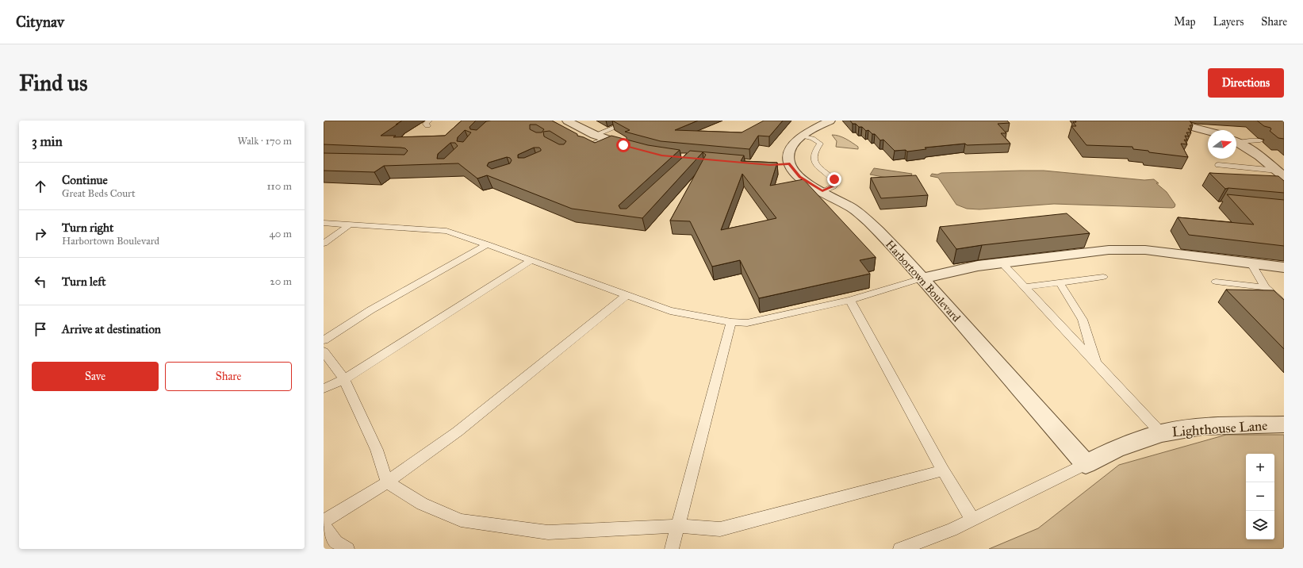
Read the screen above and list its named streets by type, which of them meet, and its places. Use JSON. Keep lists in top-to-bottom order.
{
  "streets": {
    "street": ["Harbortown Boulevard", "Lighthouse Lane"]
  },
  "crossings": [
    ["Harbortown Boulevard", "Lighthouse Lane"]
  ],
  "north": "right",
  "page": {
    "header": "Citynav",
    "nav": ["Map", "Layers", "Share"],
    "buttons": [
      "Directions",
      ["Save", "Share"]
    ],
    "title": "Find us",
    "heading": ["3 min", "Walk · 170 m"],
    "list": [
      ["Continue", "Great Beds Court", "110 m"],
      ["Turn right", "Harbortown Boulevard", "40 m"],
      ["Turn left", "20 m"],
      "Arrive at destination"
    ],
    "map_buttons": ["+", "−"]
  }
}
